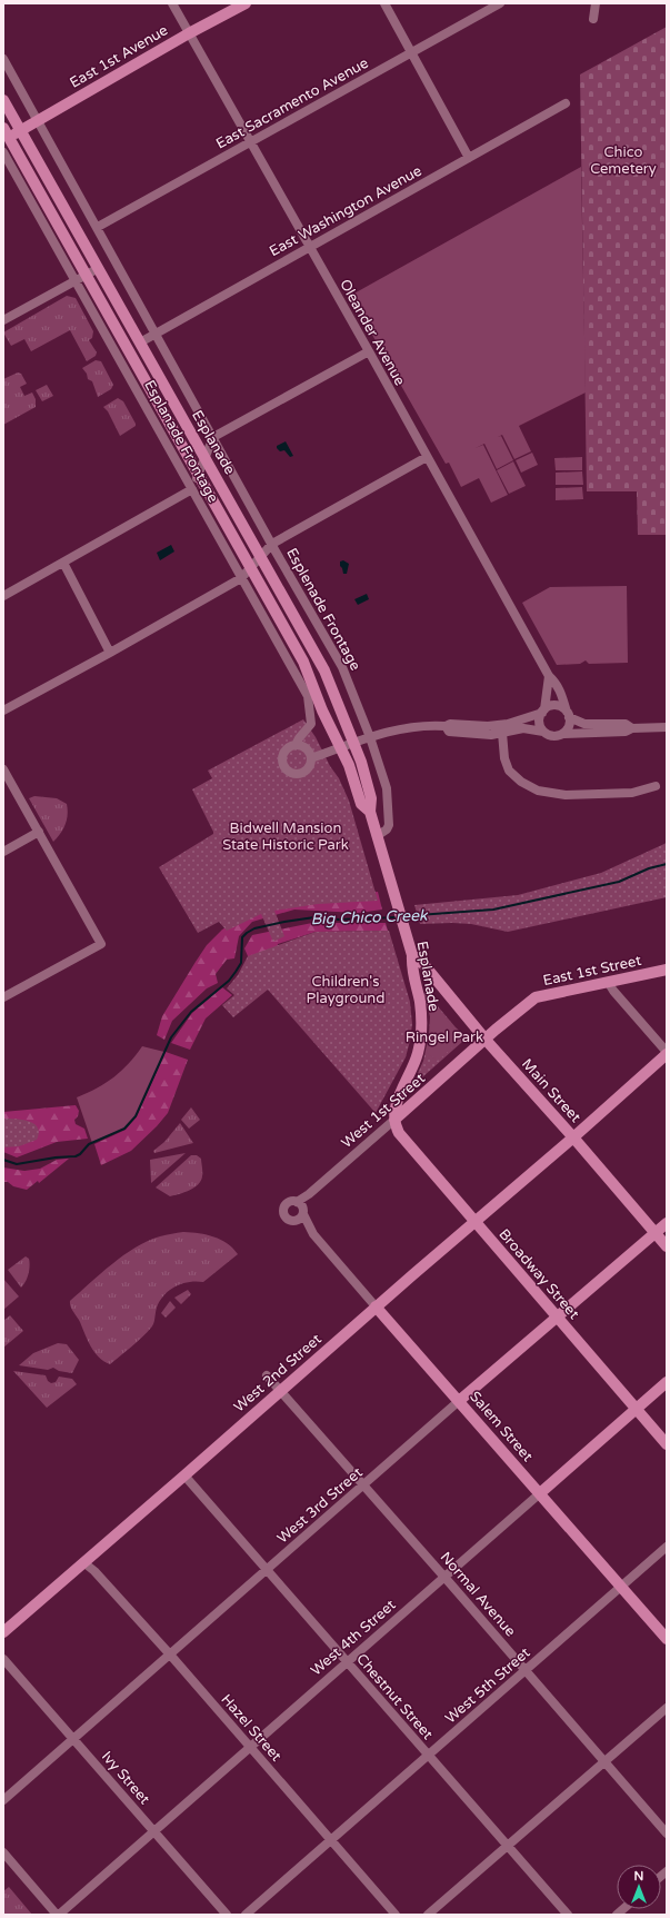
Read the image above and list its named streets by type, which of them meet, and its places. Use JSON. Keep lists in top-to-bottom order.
{
  "streets": {
    "main road": [
      "East 1st Avenue",
      "Esplanade",
      "East 1st Street",
      "Main Street",
      "West 1st Street",
      "Broadway Street",
      "West 2nd Street",
      "Salem Street",
      "West 3rd Street",
      "West 4th Street"
    ],
    "street": [
      "East Sacramento Avenue",
      "East Washington Avenue",
      "Oleander Avenue",
      "Esplanade Frontage",
      "Esplenade Frontage",
      "Normal Avenue",
      "West 5th Street",
      "Chestnut Street",
      "Hazel Street",
      "Ivy Street"
    ]
  },
  "crossings": [
    ["East 1st Avenue", "Oleander Avenue"],
    ["East 1st Avenue", "Esplanade Frontage"],
    ["East 1st Avenue", "Esplanade"],
    ["East Sacramento Avenue", "Oleander Avenue"],
    ["East Sacramento Avenue", "Esplanade Frontage"],
    ["East Washington Avenue", "Oleander Avenue"],
    ["East Washington Avenue", "Esplanade Frontage"],
    ["East Washington Avenue", "Esplanade"],
    ["Esplanade Frontage", "Esplenade Frontage"],
    ["Esplanade", "Esplenade Frontage"],
    ["Esplanade", "Main Street"],
    ["Esplanade", "West 1st Street"],
    ["Esplanade", "Broadway Street"],
    ["East 1st Street", "Main Street"],
    ["East 1st Street", "West 1st Street"],
    ["Main Street", "West 1st Street"],
    ["Main Street", "West 2nd Street"],
    ["Main Street", "West 3rd Street"],
    ["West 1st Street", "Broadway Street"],
    ["West 1st Street", "Salem Street"],
    ["Broadway Street", "West 2nd Street"],
    ["Broadway Street", "West 3rd Street"],
    ["Broadway Street", "West 4th Street"],
    ["West 2nd Street", "Salem Street"],
    ["West 2nd Street", "Normal Avenue"],
    ["West 2nd Street", "Chestnut Street"],
    ["West 2nd Street", "Hazel Street"],
    ["Salem Street", "West 3rd Street"],
    ["Salem Street", "West 4th Street"],
    ["Salem Street", "West 5th Street"],
    ["West 3rd Street", "Normal Avenue"],
    ["West 3rd Street", "Chestnut Street"],
    ["West 3rd Street", "Hazel Street"],
    ["West 3rd Street", "Ivy Street"],
    ["Normal Avenue", "West 4th Street"],
    ["Normal Avenue", "West 5th Street"],
    ["West 4th Street", "Chestnut Street"],
    ["West 4th Street", "Hazel Street"],
    ["West 4th Street", "Ivy Street"],
    ["West 5th Street", "Chestnut Street"],
    ["West 5th Street", "Hazel Street"]
  ],
  "water": ["Big Chico Creek"],
  "parks": [
    "Chico Cemetery",
    "Bidwell Mansion State Historic Park",
    "Children's Playground",
    "Ringel Park"
  ],
  "north": "top"
}
